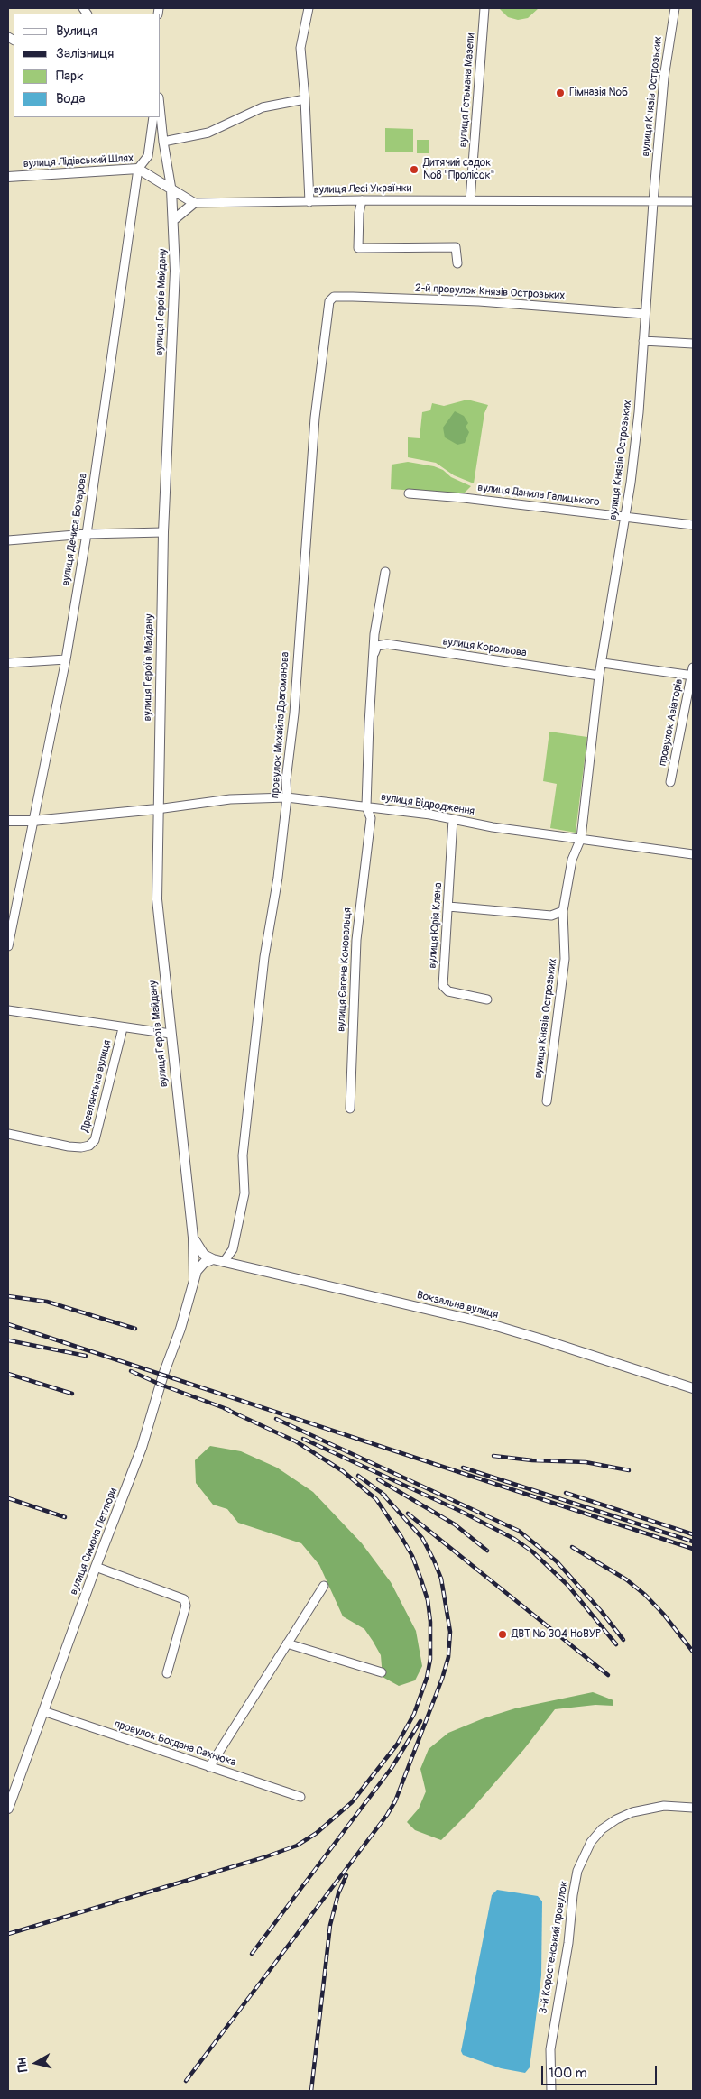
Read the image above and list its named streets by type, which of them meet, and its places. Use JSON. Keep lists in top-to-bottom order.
{
  "streets": {
    "street": [
      "вулиця Гетьмана Мазепи",
      "вулиця Князів Острозьких",
      "вулиця Лідівський Шлях",
      "вулиця Лесі Українки",
      "2-й провулок Князів Острозьких",
      "вулиця Героїв Майдану",
      "вулиця Данила Галицького",
      "вулиця Дениса Бочарова",
      "вулиця Корольова",
      "провулок Авіаторів",
      "провулок Михайла Драгоманова",
      "вулиця Відродження",
      "вулиця Юрія Клена",
      "вулиця Євгена Коновальця",
      "Древлянська вулиця",
      "Вокзальна вулиця",
      "вулиця Симона Петлюри",
      "провулок Богдана Сахнюка",
      "3-й Коростенський провулок"
    ]
  },
  "crossings": [
    ["вулиця Гетьмана Мазепи", "вулиця Лесі Українки"],
    ["вулиця Князів Острозьких", "вулиця Лесі Українки"],
    ["вулиця Князів Острозьких", "2-й провулок Князів Острозьких"],
    ["вулиця Князів Острозьких", "вулиця Данила Галицького"],
    ["вулиця Князів Острозьких", "вулиця Корольова"],
    ["вулиця Князів Острозьких", "вулиця Відродження"],
    ["вулиця Лідівський Шлях", "вулиця Героїв Майдану"],
    ["вулиця Лідівський Шлях", "вулиця Дениса Бочарова"],
    ["2-й провулок Князів Острозьких", "провулок Михайла Драгоманова"],
    ["вулиця Героїв Майдану", "вулиця Відродження"],
    ["вулиця Героїв Майдану", "вулиця Симона Петлюри"],
    ["вулиця Корольова", "вулиця Євгена Коновальця"],
    ["провулок Михайла Драгоманова", "вулиця Відродження"],
    ["провулок Михайла Драгоманова", "Вокзальна вулиця"],
    ["вулиця Відродження", "вулиця Юрія Клена"],
    ["вулиця Відродження", "вулиця Євгена Коновальця"],
    ["вулиця Симона Петлюри", "провулок Богдана Сахнюка"]
  ],
  "places": ["Гімназія №6", "Дитячий садок №8 \"Пролісок\"", "ДВТ № 304 НоВУР"],
  "legend": [
    "Вулиця",
    "Залізниця",
    "Парк",
    "Вода"
  ],
  "scale_bar": "100 m",
  "north": "left"
}
